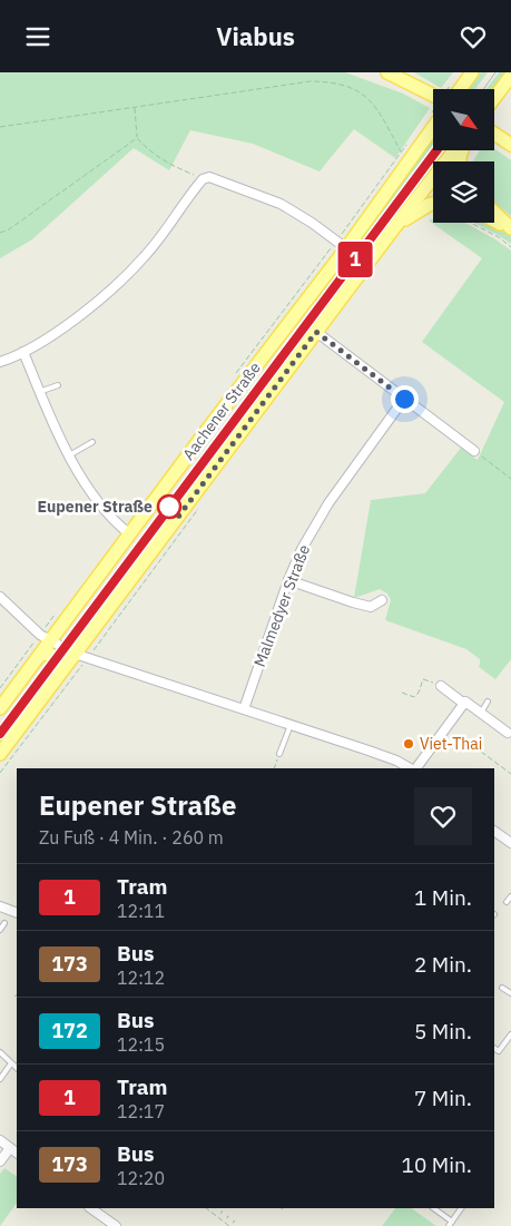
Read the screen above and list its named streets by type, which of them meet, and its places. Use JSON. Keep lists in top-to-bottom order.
{
  "streets": {
    "main road": ["Aachener Straße"],
    "street": ["Malmedyer Straße"]
  },
  "places": ["Eupener Straße", "Viet-Thai"],
  "lines": ["tram line 1"],
  "north": "bottom right",
  "page": {
    "header": "Viabus",
    "on_map": "1",
    "heading": ["Eupener Straße", "Zu Fuß · 4 Min. · 260 m"],
    "list": [
      {
        "mark": "1",
        "name": "Tram",
        "note": "12:11",
        "value": "1 Min."
      },
      {
        "mark": "173",
        "name": "Bus",
        "note": "12:12",
        "value": "2 Min."
      },
      {
        "mark": "172",
        "name": "Bus",
        "note": "12:15",
        "value": "5 Min."
      },
      {
        "mark": "1",
        "name": "Tram",
        "note": "12:17",
        "value": "7 Min."
      },
      {
        "mark": "173",
        "name": "Bus",
        "note": "12:20",
        "value": "10 Min."
      }
    ]
  }
}
